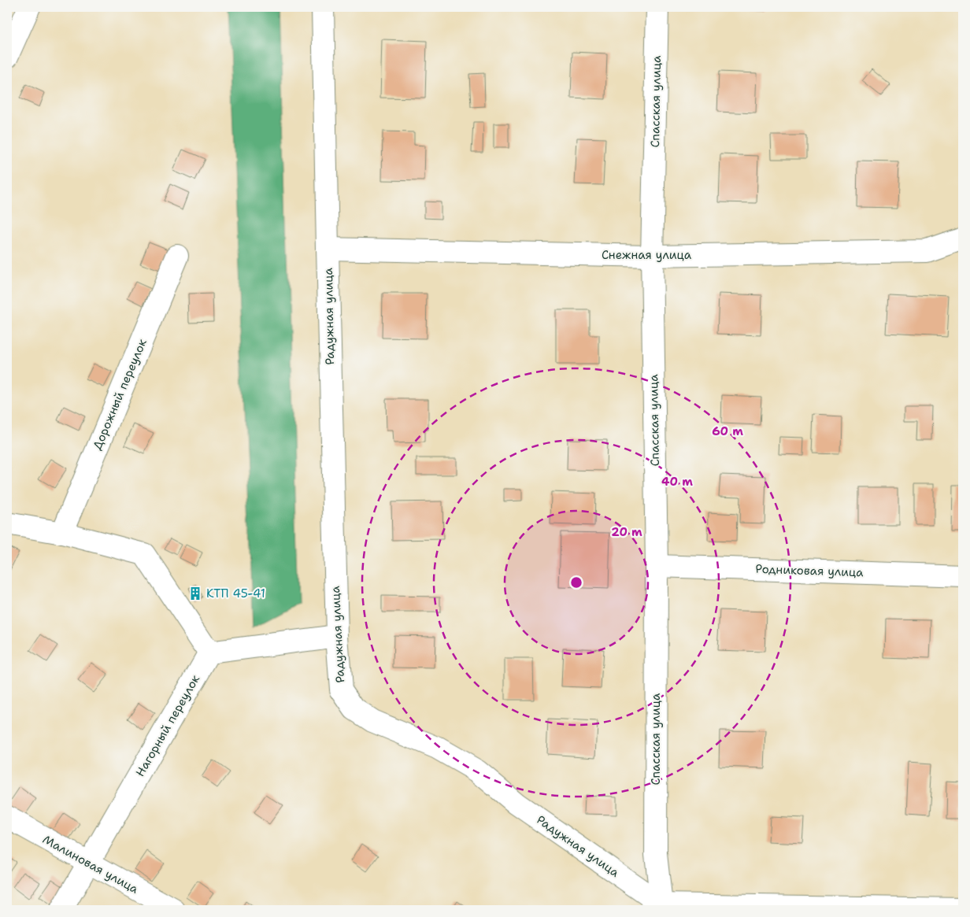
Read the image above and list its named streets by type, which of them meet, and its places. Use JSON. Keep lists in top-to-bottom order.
{
  "streets": {
    "street": [
      "Спасская улица",
      "Снежная улица",
      "Радужная улица",
      "Дорожный переулок",
      "Родниковая улица",
      "Нагорный переулок",
      "Малиновая улица"
    ]
  },
  "crossings": [
    ["Спасская улица", "Снежная улица"],
    ["Спасская улица", "Радужная улица"],
    ["Спасская улица", "Родниковая улица"],
    ["Снежная улица", "Радужная улица"],
    ["Нагорный переулок", "Малиновая улица"]
  ],
  "places": {
    "building": ["КТП 45-41"]
  },
  "rings": ["60 m", "40 m", "20 m"]
}
